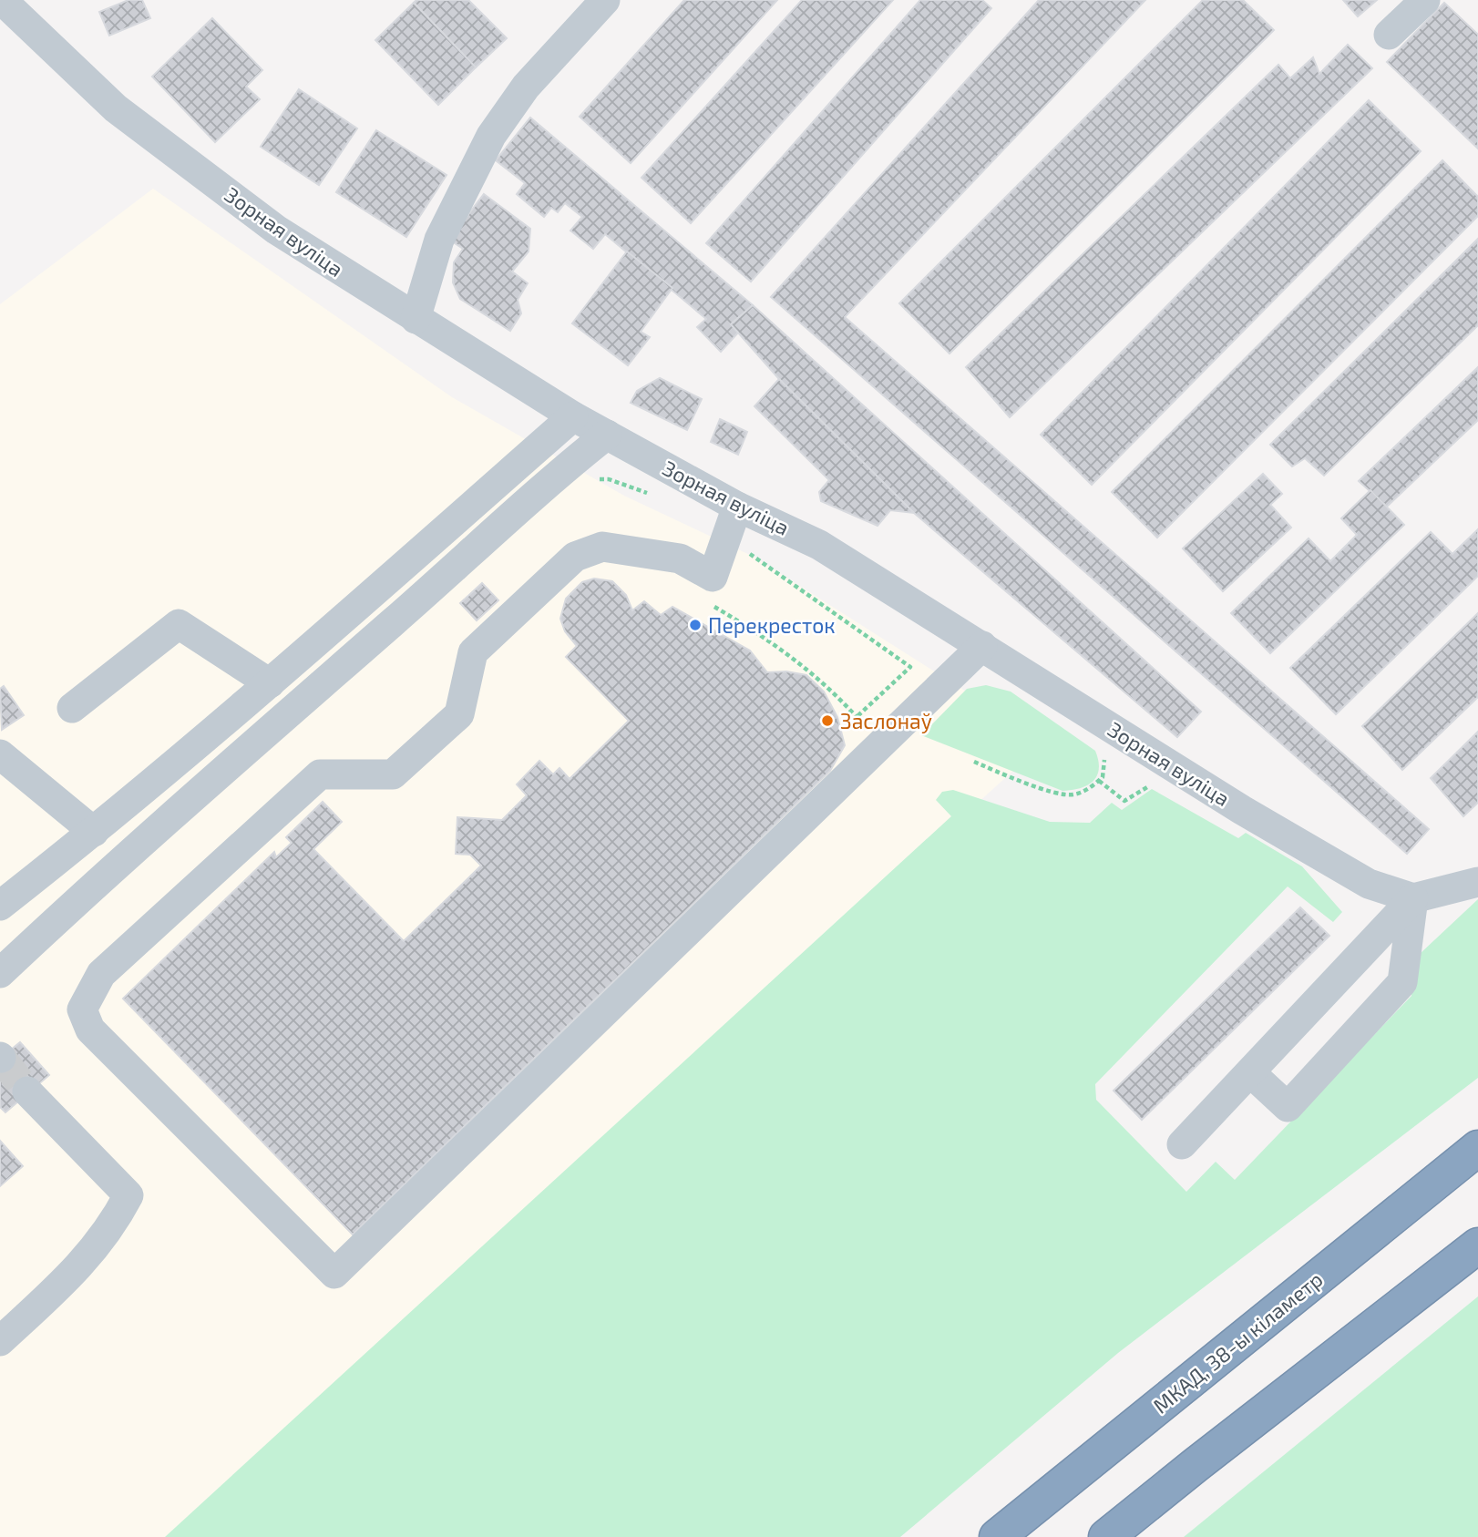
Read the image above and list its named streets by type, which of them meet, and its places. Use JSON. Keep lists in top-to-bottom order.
{
  "streets": {
    "highway": ["МКАД, 38-ы кіламетр"],
    "street": ["Зорная вуліца"]
  },
  "places": ["Перекресток", "Заслонаў"]
}
